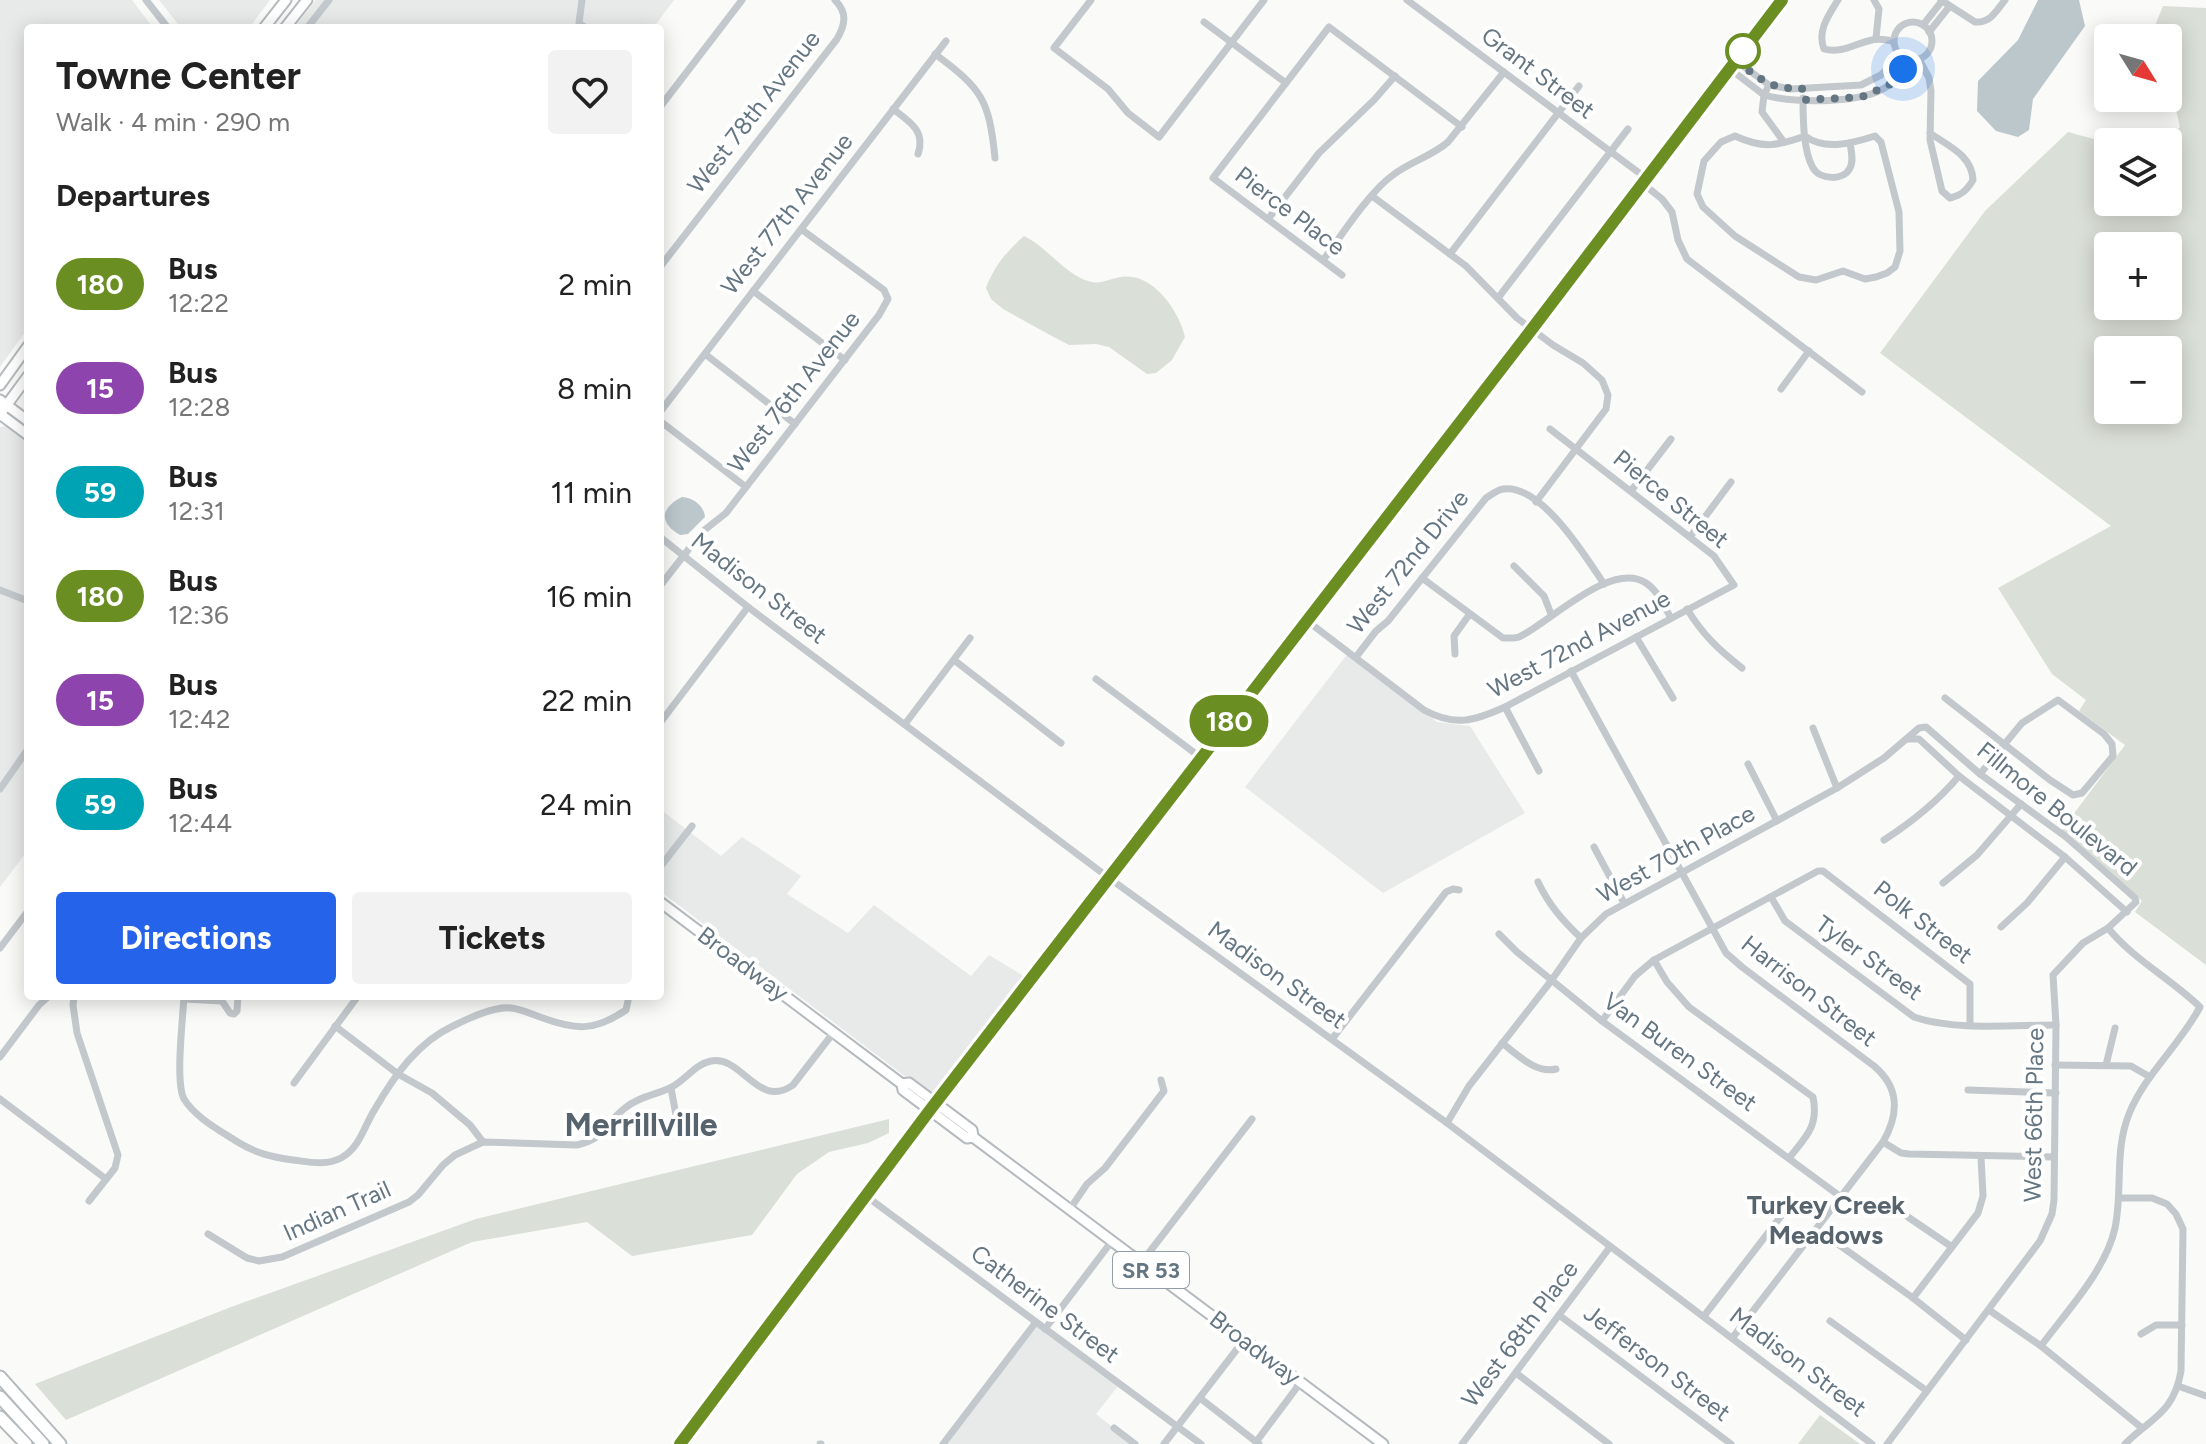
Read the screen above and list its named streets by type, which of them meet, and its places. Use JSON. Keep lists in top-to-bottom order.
{
  "streets": {
    "main road": ["Broadway", "SR 53"],
    "street": [
      "Grant Street",
      "West 78th Avenue",
      "Pierce Place",
      "West 77th Avenue",
      "West 76th Avenue",
      "Pierce Street",
      "West 72nd Drive",
      "Madison Street",
      "West 72nd Avenue",
      "Fillmore Boulevard",
      "West 70th Place",
      "Polk Street",
      "Tyler Street",
      "Harrison Street",
      "Van Buren Street",
      "West 66th Place",
      "Indian Trail",
      "Catherine Street",
      "West 68th Place",
      "Jefferson Street"
    ]
  },
  "crossings": [
    ["West 77th Avenue", "West 76th Avenue"],
    ["West 76th Avenue", "Madison Street"],
    ["Pierce Street", "West 72nd Avenue"],
    ["West 72nd Drive", "West 72nd Avenue"],
    ["Madison Street", "West 70th Place"],
    ["Madison Street", "West 68th Place"],
    ["West 72nd Avenue", "Harrison Street"],
    ["Fillmore Boulevard", "West 70th Place"],
    ["Fillmore Boulevard", "West 66th Place"],
    ["West 70th Place", "Harrison Street"],
    ["West 70th Place", "Van Buren Street"],
    ["Polk Street", "Tyler Street"],
    ["Tyler Street", "West 66th Place"],
    ["West 68th Place", "Jefferson Street"]
  ],
  "districts": ["Merrillville", "Turkey Creek Meadows"],
  "lines": ["bus line 180"],
  "north": "bottom right",
  "page": {
    "on_map": "180",
    "map_buttons": ["+", "−"],
    "heading": [
      ["Towne Center", "Walk · 4 min · 290 m"],
      "Departures"
    ],
    "list": [
      {
        "mark": "180",
        "name": "Bus",
        "note": "12:22",
        "value": "2 min"
      },
      {
        "mark": "15",
        "name": "Bus",
        "note": "12:28",
        "value": "8 min"
      },
      {
        "mark": "59",
        "name": "Bus",
        "note": "12:31",
        "value": "11 min"
      },
      {
        "mark": "180",
        "name": "Bus",
        "note": "12:36",
        "value": "16 min"
      },
      {
        "mark": "15",
        "name": "Bus",
        "note": "12:42",
        "value": "22 min"
      },
      {
        "mark": "59",
        "name": "Bus",
        "note": "12:44",
        "value": "24 min"
      }
    ],
    "buttons": ["Directions", "Tickets"]
  }
}
